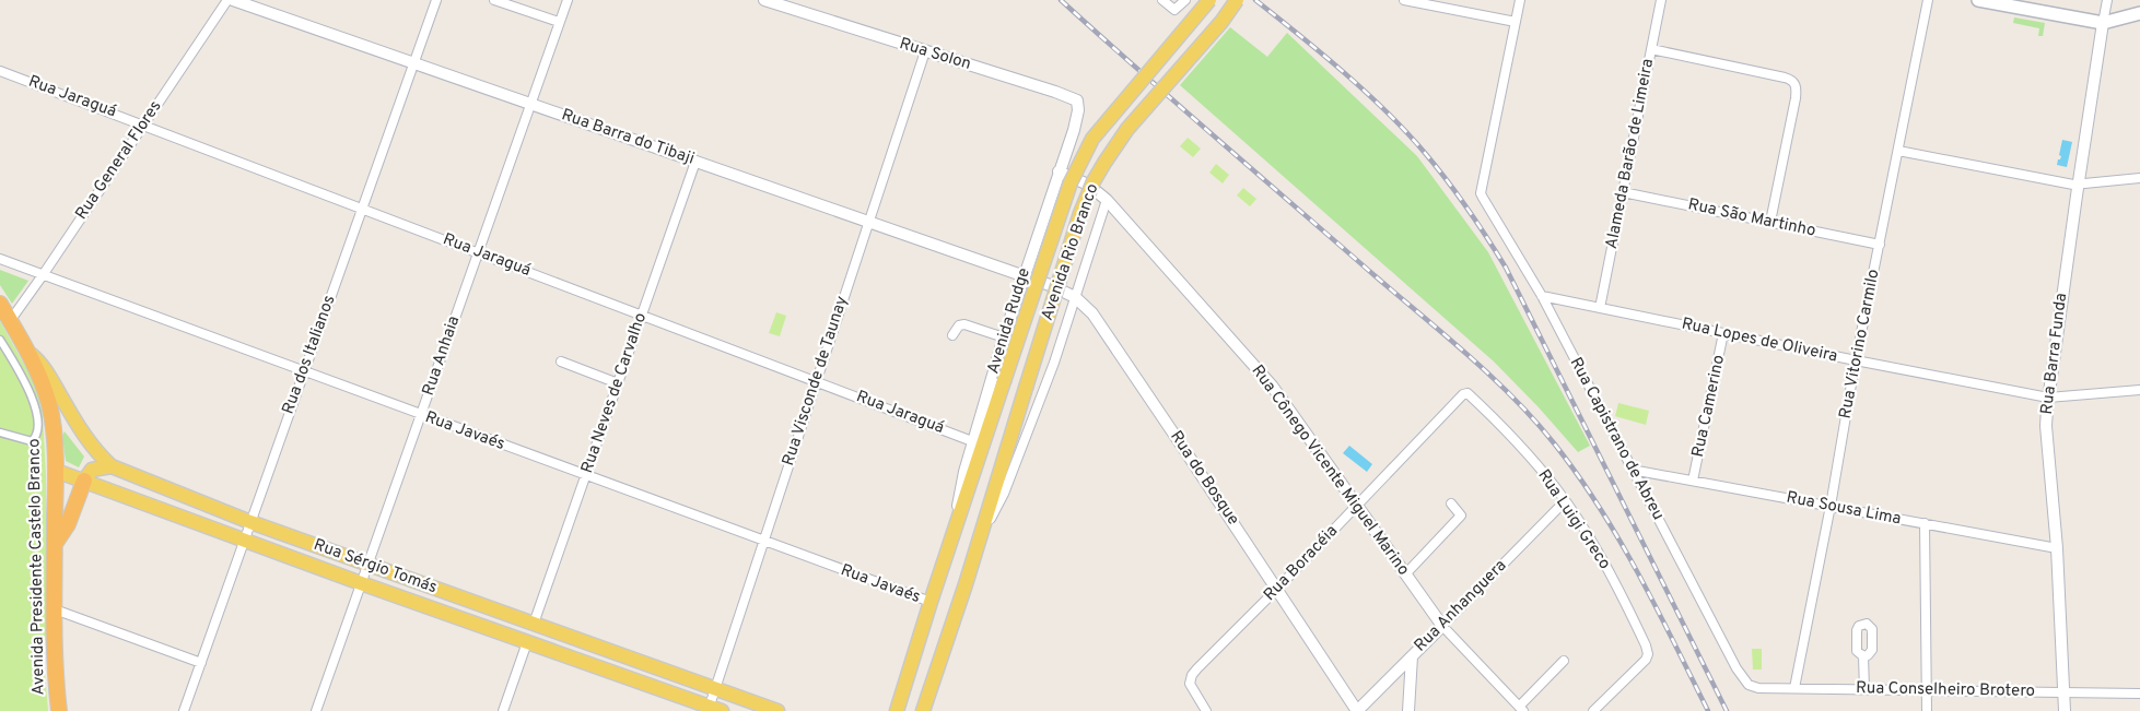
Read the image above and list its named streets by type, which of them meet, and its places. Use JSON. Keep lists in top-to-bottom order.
{
  "streets": {
    "highway": ["Avenida Presidente Castelo Branco"],
    "main road": ["Avenida Rio Branco", "Avenida Rudge", "Rua Sérgio Tomás"],
    "street": [
      "Rua Solon",
      "Rua Jaraguá",
      "Rua Barra do Tibaji",
      "Alameda Barão de Limeira",
      "Rua General Flores",
      "Rua São Martinho",
      "Rua Lopes de Oliveira",
      "Rua Vitorino Carmilo",
      "Rua Barra Funda",
      "Rua dos Italianos",
      "Rua Anhaia",
      "Rua Visconde de Taunay",
      "Rua Neves de Carvalho",
      "Rua Camerino",
      "Rua Javaés",
      "Rua Capistrano de Abreu",
      "Rua Cônego Vicente Miguel Marino",
      "Rua do Bosque",
      "Rua Sousa Lima",
      "Rua Luigi Greco",
      "Rua Boracéia",
      "Rua Anhanguera",
      "Rua Conselheiro Brotero"
    ]
  },
  "crossings": [
    ["Rua Solon", "Avenida Rudge"],
    ["Rua Solon", "Rua Visconde de Taunay"],
    ["Rua Jaraguá", "Rua General Flores"],
    ["Rua Jaraguá", "Avenida Rudge"],
    ["Rua Jaraguá", "Rua dos Italianos"],
    ["Rua Jaraguá", "Rua Anhaia"],
    ["Rua Jaraguá", "Rua Visconde de Taunay"],
    ["Rua Jaraguá", "Rua Neves de Carvalho"],
    ["Rua Barra do Tibaji", "Avenida Rudge"],
    ["Rua Barra do Tibaji", "Rua dos Italianos"],
    ["Rua Barra do Tibaji", "Rua Anhaia"],
    ["Rua Barra do Tibaji", "Rua Visconde de Taunay"],
    ["Rua Barra do Tibaji", "Rua Neves de Carvalho"],
    ["Rua Barra do Tibaji", "Rua do Bosque"],
    ["Alameda Barão de Limeira", "Rua São Martinho"],
    ["Alameda Barão de Limeira", "Rua Lopes de Oliveira"],
    ["Rua General Flores", "Rua Javaés"],
    ["Rua General Flores", "Avenida Presidente Castelo Branco"],
    ["Rua São Martinho", "Rua Vitorino Carmilo"],
    ["Avenida Rio Branco", "Avenida Rudge"],
    ["Avenida Rudge", "Rua Javaés"],
    ["Avenida Rudge", "Rua Cônego Vicente Miguel Marino"],
    ["Avenida Rudge", "Rua do Bosque"],
    ["Rua Lopes de Oliveira", "Rua Vitorino Carmilo"],
    ["Rua Lopes de Oliveira", "Rua Barra Funda"],
    ["Rua Lopes de Oliveira", "Rua Camerino"],
    ["Rua Lopes de Oliveira", "Rua Capistrano de Abreu"],
    ["Rua Vitorino Carmilo", "Rua Sousa Lima"],
    ["Rua Vitorino Carmilo", "Rua Conselheiro Brotero"],
    ["Rua Barra Funda", "Rua Sousa Lima"],
    ["Rua Barra Funda", "Rua Conselheiro Brotero"],
    ["Rua dos Italianos", "Rua Javaés"],
    ["Rua dos Italianos", "Rua Sérgio Tomás"],
    ["Rua Anhaia", "Rua Javaés"],
    ["Rua Anhaia", "Rua Sérgio Tomás"],
    ["Rua Visconde de Taunay", "Rua Javaés"],
    ["Rua Visconde de Taunay", "Rua Sérgio Tomás"],
    ["Rua Neves de Carvalho", "Rua Javaés"],
    ["Rua Neves de Carvalho", "Rua Sérgio Tomás"],
    ["Rua Camerino", "Rua Sousa Lima"],
    ["Rua Capistrano de Abreu", "Rua Sousa Lima"],
    ["Rua Capistrano de Abreu", "Rua Conselheiro Brotero"],
    ["Rua Cônego Vicente Miguel Marino", "Rua Boracéia"],
    ["Rua Cônego Vicente Miguel Marino", "Rua Anhanguera"],
    ["Rua do Bosque", "Rua Boracéia"],
    ["Rua do Bosque", "Rua Anhanguera"],
    ["Rua Luigi Greco", "Rua Boracéia"],
    ["Rua Luigi Greco", "Rua Anhanguera"],
    ["Avenida Presidente Castelo Branco", "Rua Sérgio Tomás"]
  ]
}
